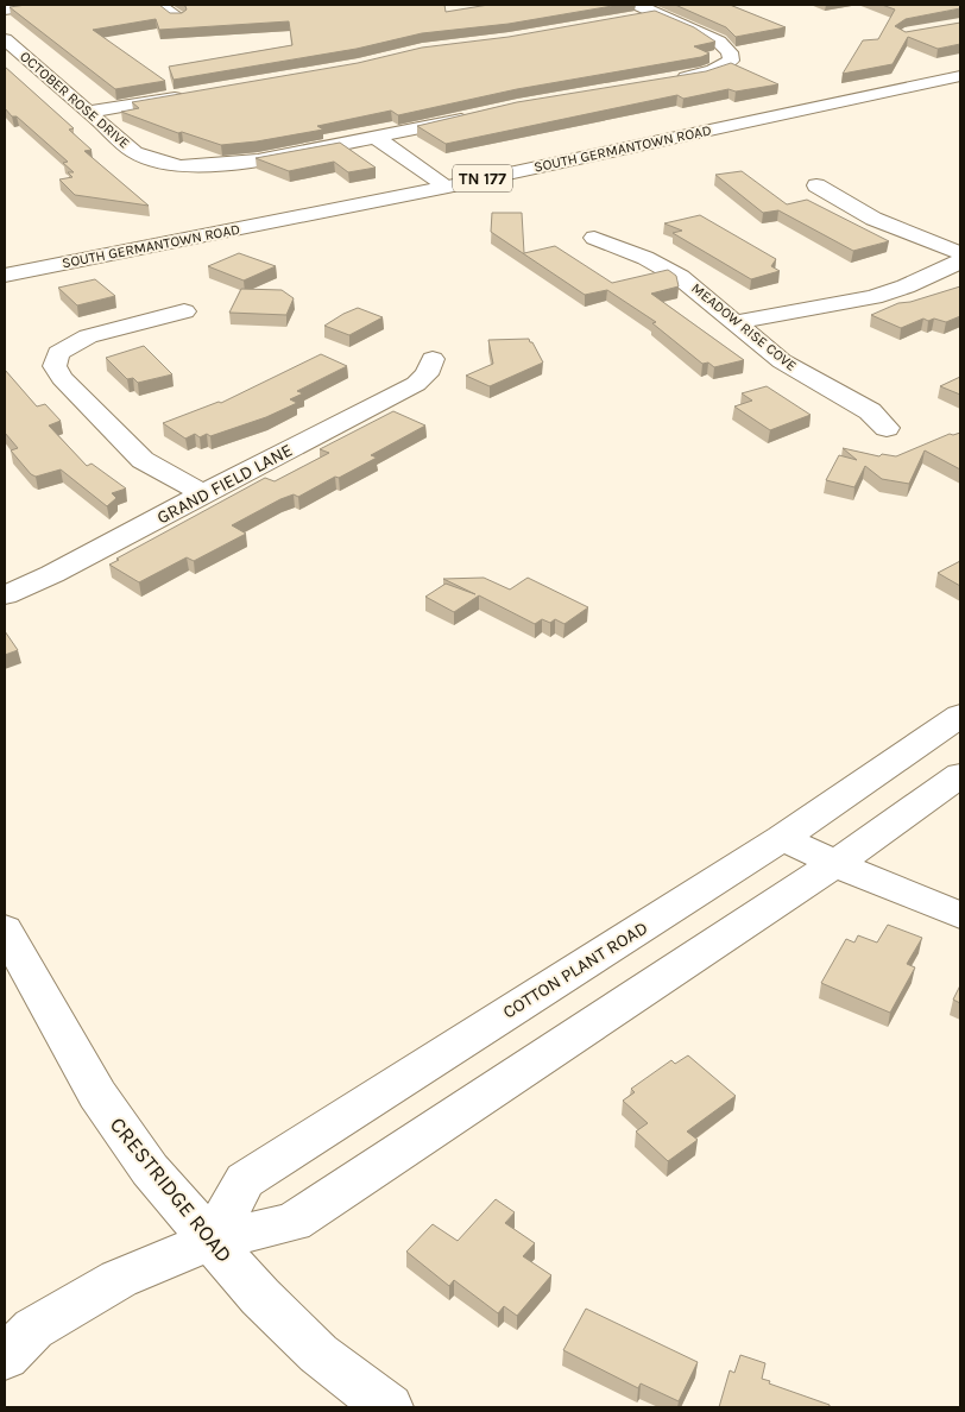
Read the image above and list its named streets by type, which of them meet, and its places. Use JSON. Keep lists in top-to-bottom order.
{
  "streets": {
    "street": [
      "OCTOBER ROSE DRIVE",
      "SOUTH GERMANTOWN ROAD",
      "TN 177",
      "MEADOW RISE COVE",
      "GRAND FIELD LANE",
      "COTTON PLANT ROAD",
      "CRESTRIDGE ROAD"
    ]
  },
  "crossings": [
    ["COTTON PLANT ROAD", "CRESTRIDGE ROAD"]
  ]
}
